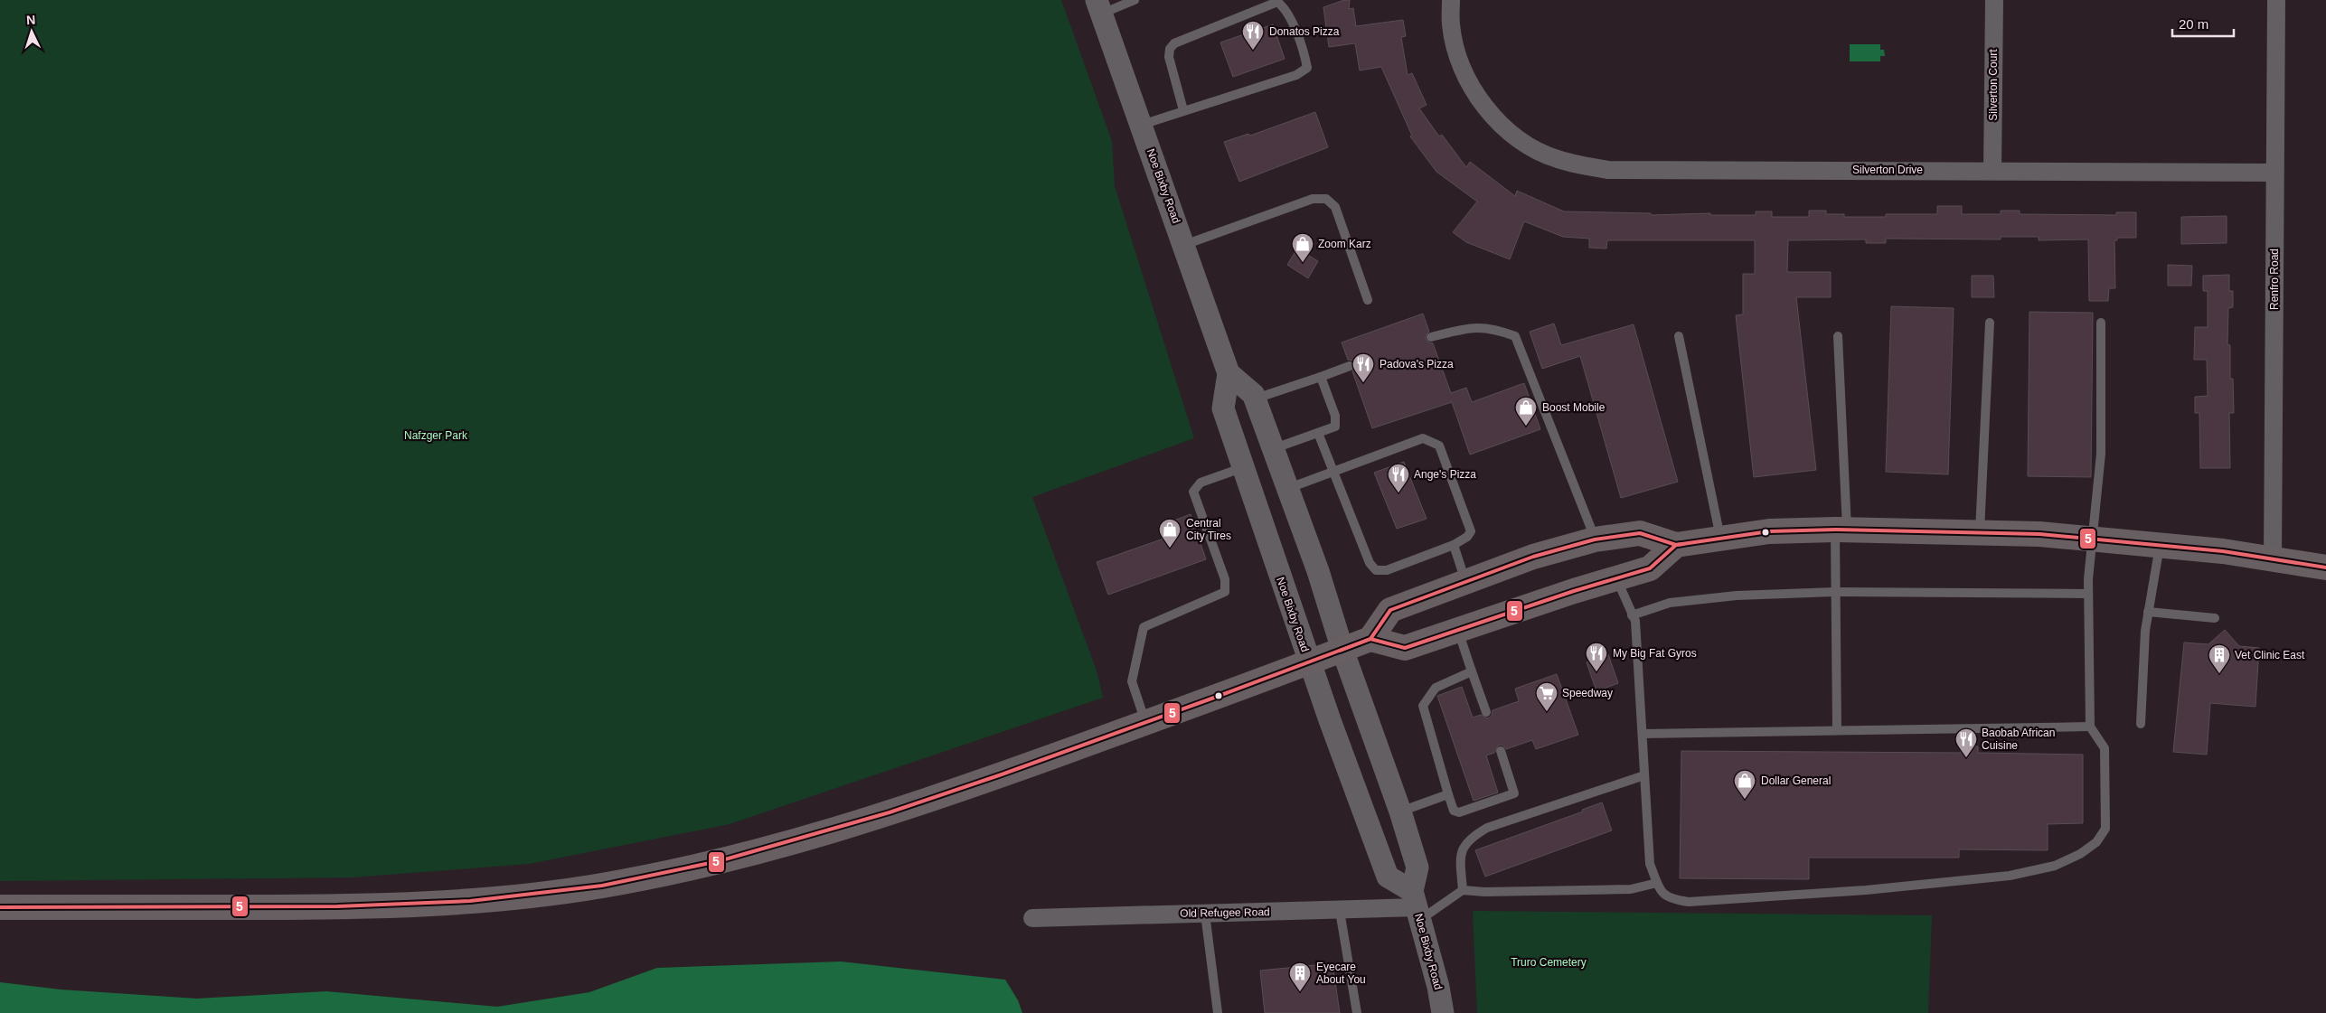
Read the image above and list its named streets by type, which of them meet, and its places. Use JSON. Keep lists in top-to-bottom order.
{
  "streets": {
    "street": [
      "Silverton Court",
      "Silverton Drive",
      "Noe Bixby Road",
      "Renfro Road",
      "Old Refugee Road"
    ]
  },
  "crossings": [
    ["Silverton Court", "Silverton Drive"],
    ["Silverton Drive", "Renfro Road"],
    ["Noe Bixby Road", "Old Refugee Road"]
  ],
  "parks": ["Nafzger Park", "Truro Cemetery"],
  "places": {
    "restaurant": [
      "Donatos Pizza",
      "Padova's Pizza",
      "Ange's Pizza",
      "My Big Fat Gyros",
      "Baobab African Cuisine"
    ],
    "shop": [
      "Zoom Karz",
      "Boost Mobile",
      "Central City Tires",
      "Dollar General"
    ],
    "building": ["Vet Clinic East", "Eyecare About You"],
    "supermarket": ["Speedway"]
  },
  "lines": ["transit line 5"],
  "scale_bar": "20 m",
  "north": "top"
}
